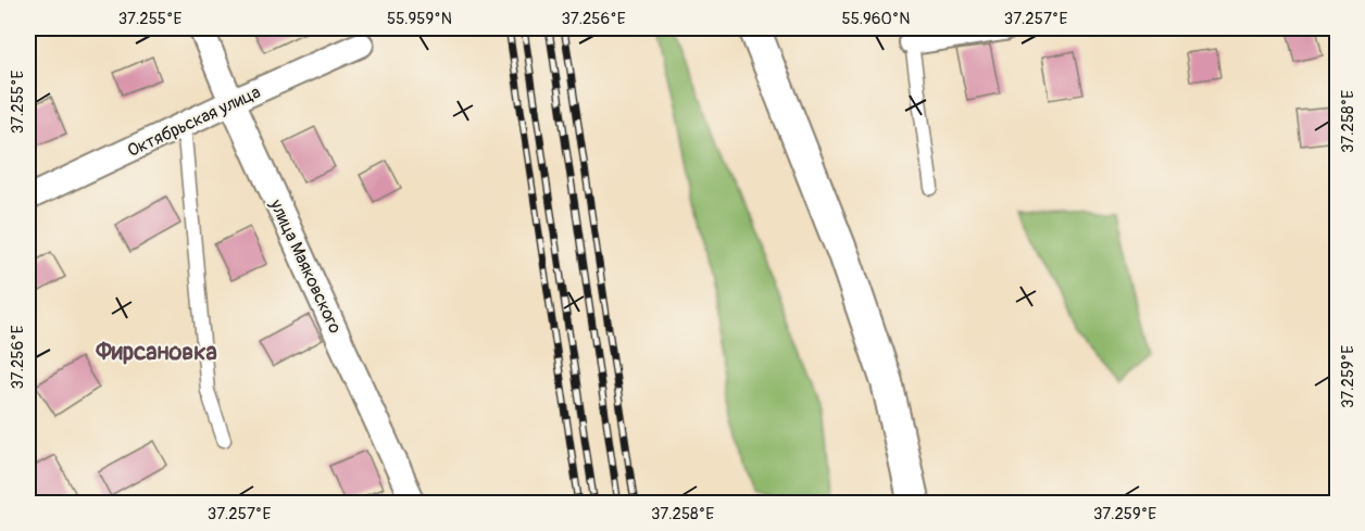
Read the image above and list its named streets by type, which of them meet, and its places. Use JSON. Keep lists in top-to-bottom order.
{
  "streets": {
    "street": ["Октябрьская улица", "улица Маяковского"]
  },
  "crossings": [
    ["Октябрьская улица", "улица Маяковского"]
  ],
  "districts": ["Фирсановка"],
  "coordinates": [
    "37.255°E",
    "55.959°N",
    "37.256°E",
    "55.960°N",
    "37.257°E",
    "37.258°E",
    "37.259°E"
  ]
}
